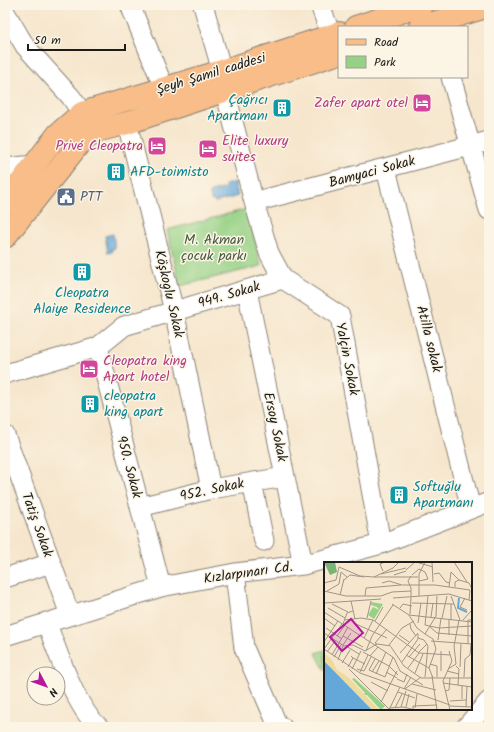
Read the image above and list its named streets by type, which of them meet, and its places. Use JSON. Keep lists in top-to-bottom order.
{
  "streets": {
    "main road": ["Şeyh Şamil caddesi"],
    "street": [
      "Bamyaci Sokak",
      "Köşkoglu Sokak",
      "949. Sokak",
      "Atilla sokak",
      "Yalçin Sokak",
      "Ersoy Sokak",
      "950. Sokak",
      "952. Sokak",
      "Tatiş Sokak",
      "Kızlarpınarı Cd."
    ]
  },
  "crossings": [
    ["Şeyh Şamil caddesi", "Köşkoglu Sokak"],
    ["Bamyaci Sokak", "Atilla sokak"],
    ["Köşkoglu Sokak", "949. Sokak"],
    ["Köşkoglu Sokak", "952. Sokak"],
    ["949. Sokak", "Yalçin Sokak"],
    ["949. Sokak", "Ersoy Sokak"],
    ["949. Sokak", "950. Sokak"],
    ["Atilla sokak", "Kızlarpınarı Cd."],
    ["Yalçin Sokak", "Kızlarpınarı Cd."],
    ["Ersoy Sokak", "952. Sokak"],
    ["Ersoy Sokak", "Kızlarpınarı Cd."],
    ["950. Sokak", "952. Sokak"],
    ["950. Sokak", "Kızlarpınarı Cd."],
    ["Tatiş Sokak", "Kızlarpınarı Cd."]
  ],
  "parks": ["M. Akman çocuk parkı"],
  "places": {
    "hotel": [
      "Zafer apart otel",
      "Privé Cleopatra",
      "Elite luxury suites",
      "Cleopatra king Apart hotel"
    ],
    "building": [
      "Çağrıcı Apartmanı",
      "AFD-toimisto",
      "Cleopatra Alaiye Residence",
      "cleopatra king apart",
      "Softuğlu Apartmanı"
    ],
    "public building": ["PTT"]
  },
  "legend": ["Road", "Park"],
  "scale_bar": "50 m",
  "north": "bottom right"
}
